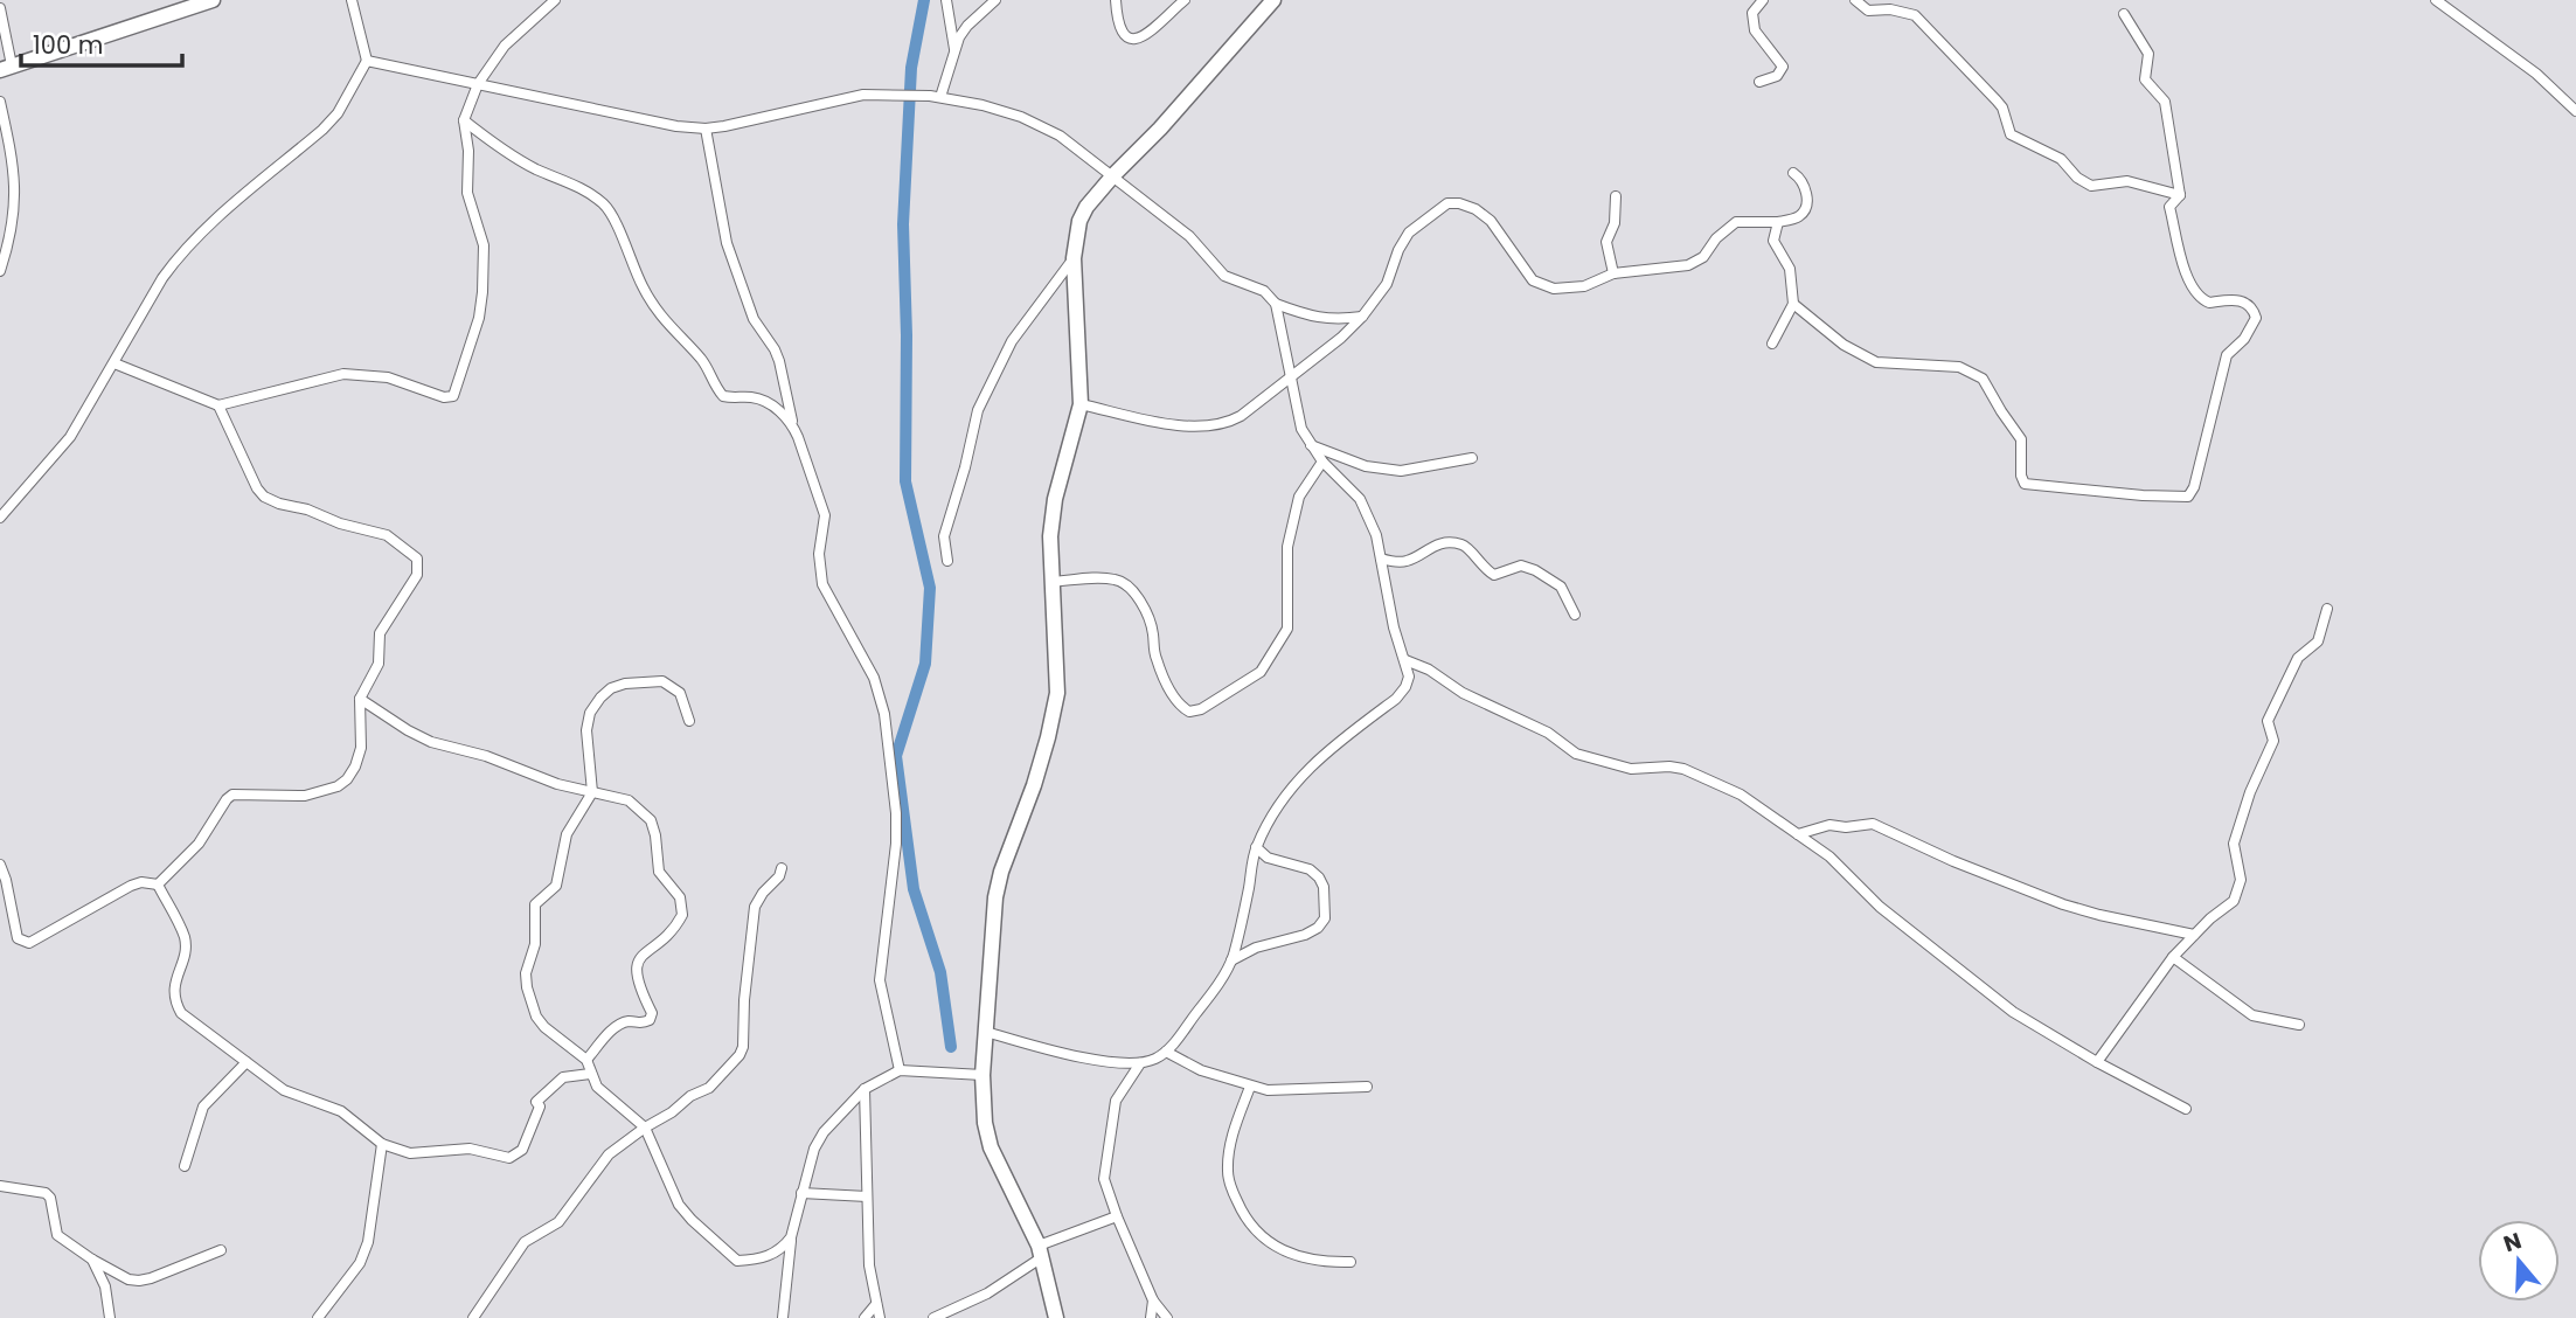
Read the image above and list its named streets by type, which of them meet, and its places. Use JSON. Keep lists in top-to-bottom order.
{
  "scale_bar": "100 m",
  "north": "top"
}
